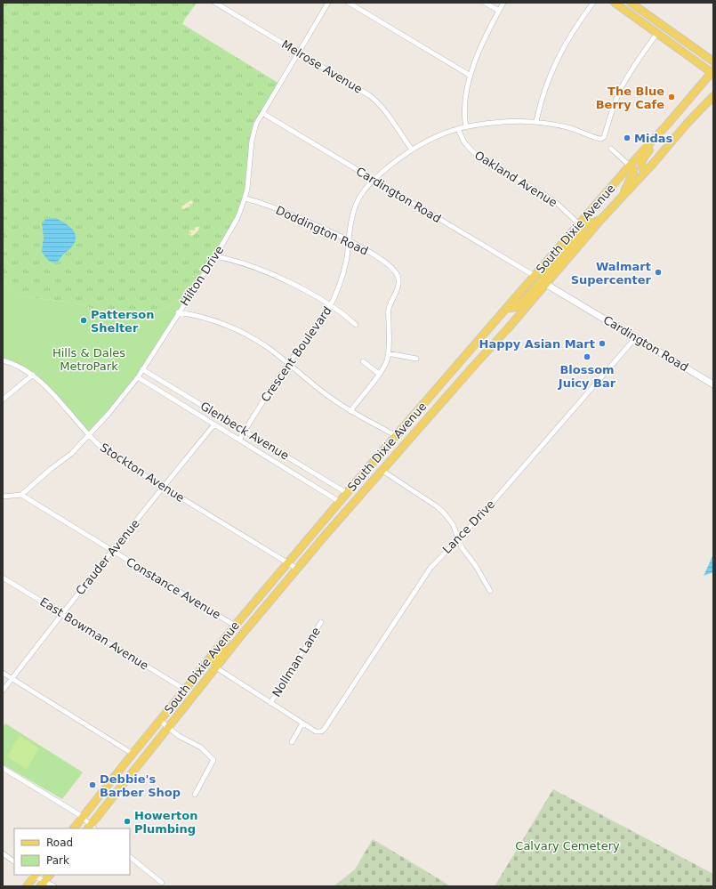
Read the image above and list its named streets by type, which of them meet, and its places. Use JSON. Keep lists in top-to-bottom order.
{
  "streets": {
    "main road": ["South Dixie Avenue"],
    "street": [
      "Melrose Avenue",
      "Oakland Avenue",
      "Cardington Road",
      "Doddington Road",
      "Hilton Drive",
      "Crescent Boulevard",
      "Glenbeck Avenue",
      "Stockton Avenue",
      "Lance Drive",
      "Crauder Avenue",
      "Constance Avenue",
      "East Bowman Avenue",
      "Nollman Lane"
    ]
  },
  "crossings": [
    ["Melrose Avenue", "Hilton Drive"],
    ["Melrose Avenue", "Crescent Boulevard"],
    ["Oakland Avenue", "South Dixie Avenue"],
    ["Oakland Avenue", "Crescent Boulevard"],
    ["Cardington Road", "South Dixie Avenue"],
    ["Cardington Road", "Hilton Drive"],
    ["Cardington Road", "Crescent Boulevard"],
    ["Cardington Road", "Lance Drive"],
    ["South Dixie Avenue", "Glenbeck Avenue"],
    ["South Dixie Avenue", "Stockton Avenue"],
    ["South Dixie Avenue", "Constance Avenue"],
    ["South Dixie Avenue", "East Bowman Avenue"],
    ["Doddington Road", "Hilton Drive"],
    ["Doddington Road", "Crescent Boulevard"],
    ["Hilton Drive", "Glenbeck Avenue"],
    ["Hilton Drive", "Stockton Avenue"],
    ["Hilton Drive", "Constance Avenue"],
    ["Crescent Boulevard", "Glenbeck Avenue"],
    ["Glenbeck Avenue", "Crauder Avenue"],
    ["Stockton Avenue", "Crauder Avenue"],
    ["Crauder Avenue", "Constance Avenue"],
    ["Crauder Avenue", "East Bowman Avenue"]
  ],
  "parks": ["Hills & Dales MetroPark", "Calvary Cemetery"],
  "places": [
    "The Blue Berry Cafe",
    "Midas",
    "Walmart Supercenter",
    "Patterson Shelter",
    "Happy Asian Mart",
    "Blossom Juicy Bar",
    "Debbie's Barber Shop",
    "Howerton Plumbing"
  ],
  "legend": ["Road", "Park"]
}
